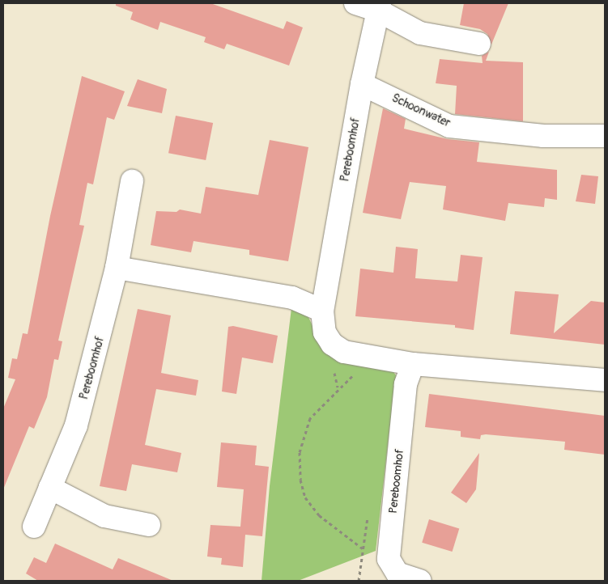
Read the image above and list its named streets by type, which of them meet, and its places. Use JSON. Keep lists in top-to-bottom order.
{
  "streets": {
    "street": ["Schoonwater", "Pereboomhof"]
  },
  "crossings": [
    ["Schoonwater", "Pereboomhof"]
  ]
}
